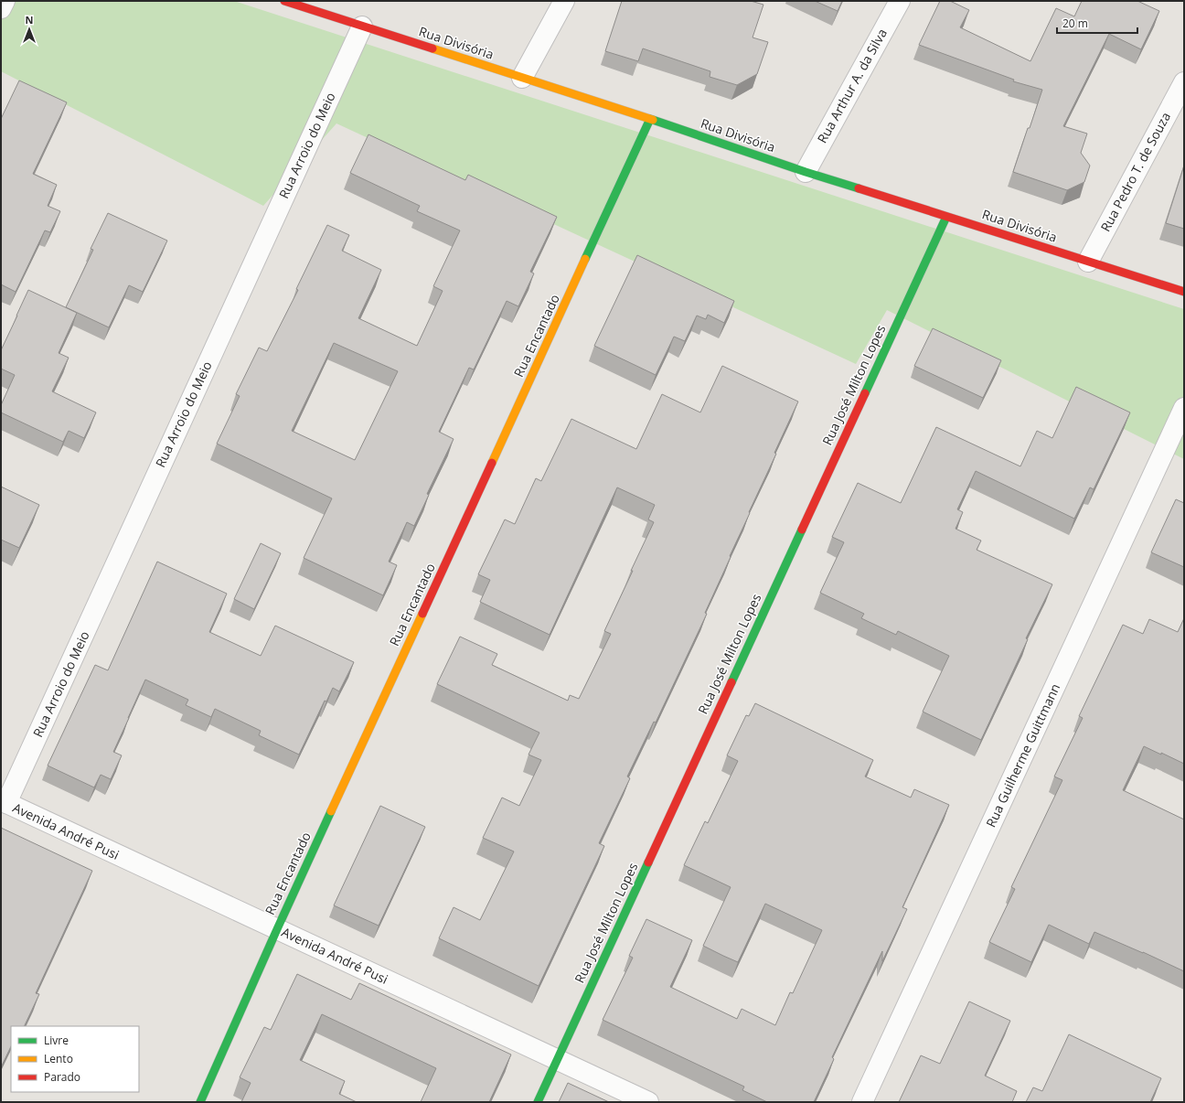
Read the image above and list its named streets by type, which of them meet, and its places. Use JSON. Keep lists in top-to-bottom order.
{
  "streets": {
    "street": [
      "Rua Divisória",
      "Rua Arthur A. da Silva",
      "Rua Arroio do Meio",
      "Rua Pedro T. de Souza",
      "Rua Encantado",
      "Rua José Milton Lopes",
      "Rua Guilherme Guittmann",
      "Avenida André Pusi"
    ]
  },
  "crossings": [
    ["Rua Divisória", "Rua Arthur A. da Silva"],
    ["Rua Divisória", "Rua Arroio do Meio"],
    ["Rua Divisória", "Rua Pedro T. de Souza"],
    ["Rua Divisória", "Rua Encantado"],
    ["Rua Divisória", "Rua José Milton Lopes"],
    ["Rua Arroio do Meio", "Avenida André Pusi"],
    ["Rua Encantado", "Avenida André Pusi"],
    ["Rua José Milton Lopes", "Avenida André Pusi"]
  ],
  "legend": ["Livre", "Lento", "Parado"],
  "scale_bar": "20 m",
  "north": "top"
}
